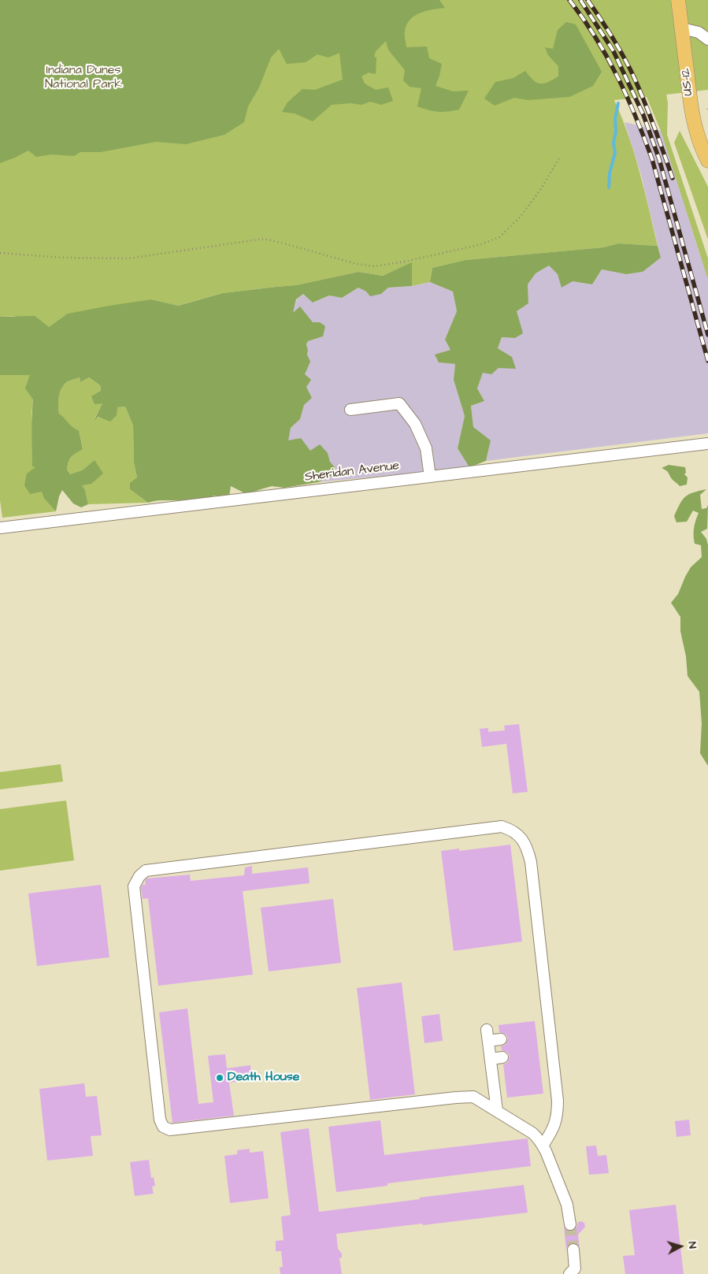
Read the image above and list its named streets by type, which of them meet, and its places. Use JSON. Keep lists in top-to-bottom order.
{
  "streets": {
    "main road": ["US-12"],
    "street": ["Sheridan Avenue"]
  },
  "parks": ["Indiana Dunes National Park"],
  "places": ["Death House"],
  "north": "right"
}
